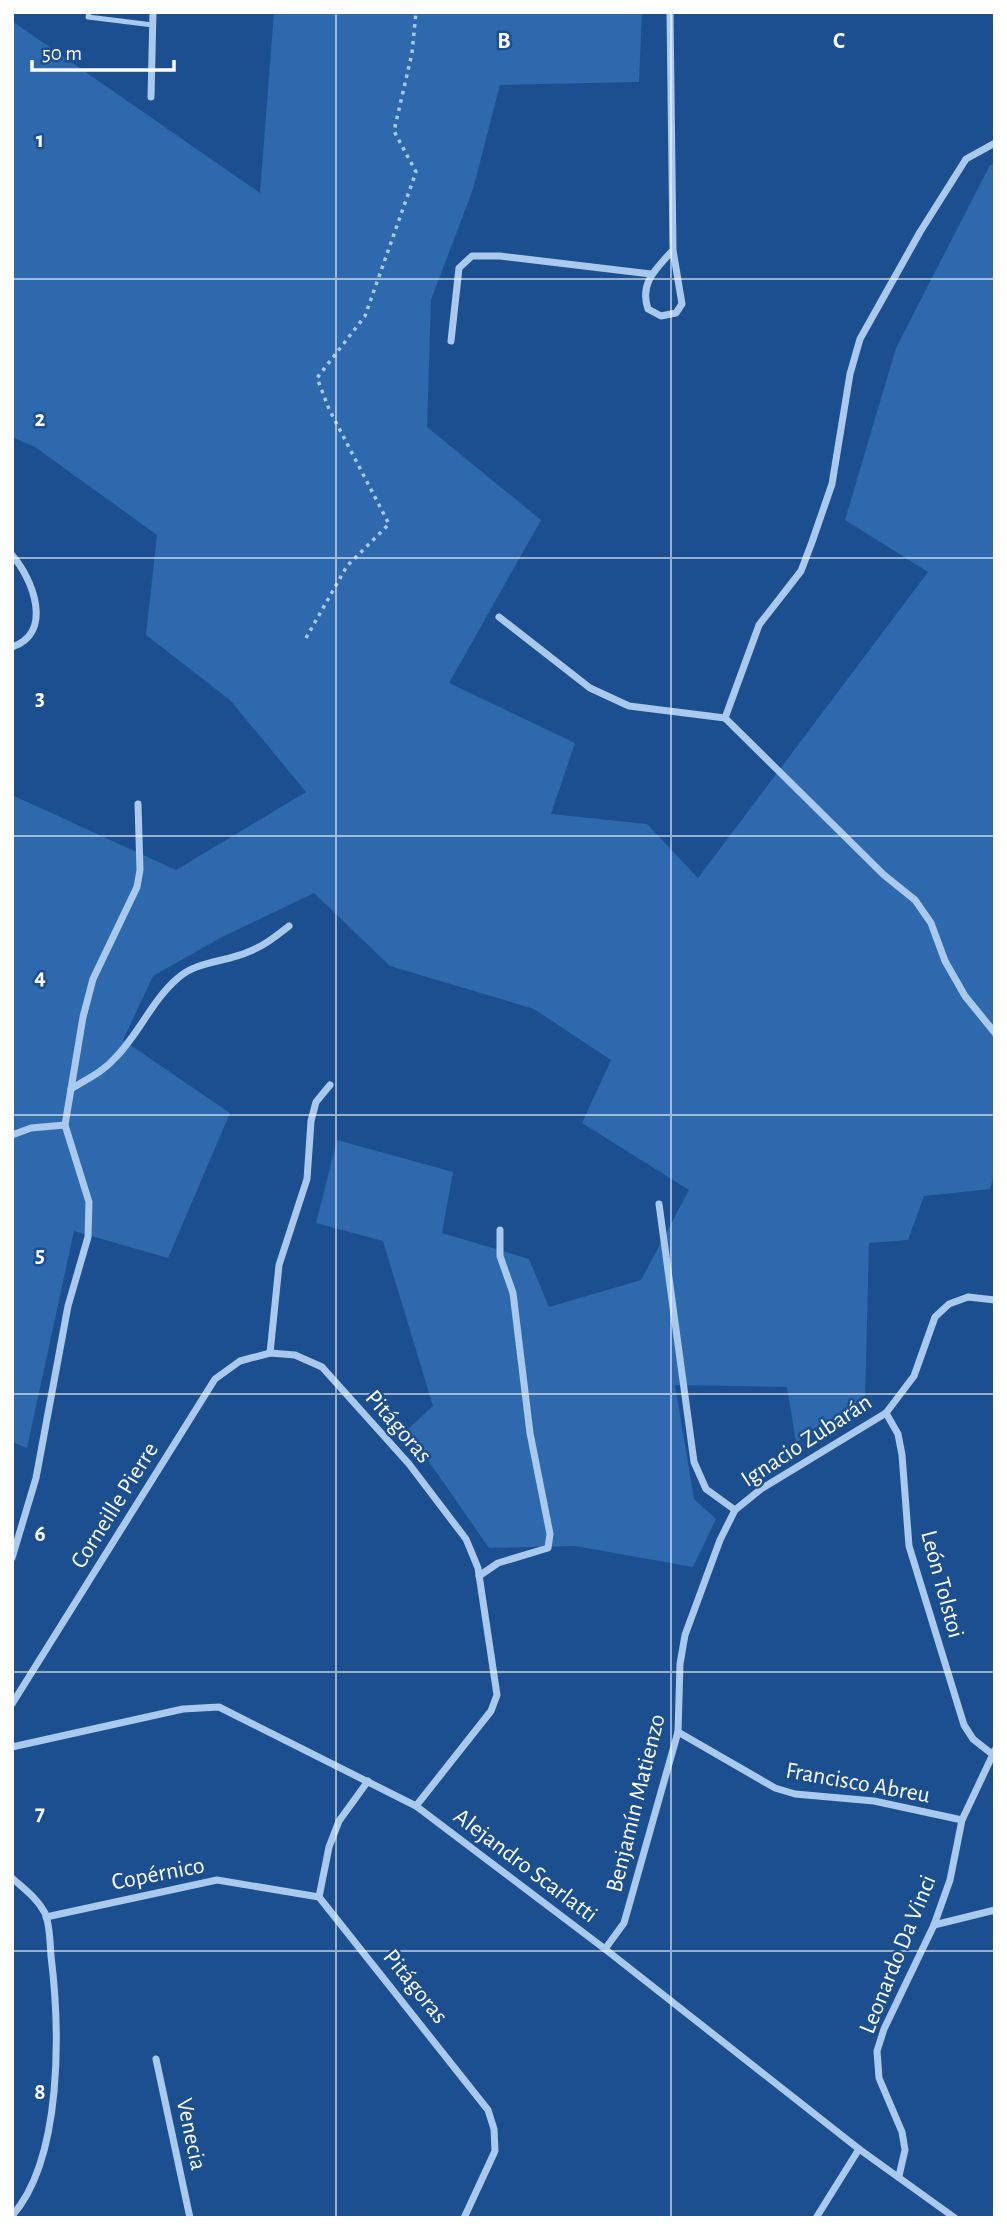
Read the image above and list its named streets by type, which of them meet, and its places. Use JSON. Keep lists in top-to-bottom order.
{
  "streets": {
    "street": [
      "Pitágoras",
      "Ignacio Zubarán",
      "Corneille Pierre",
      "León Tolstoi",
      "Francisco Abreu",
      "Benjamín Matienzo",
      "Alejandro Scarlatti",
      "Copérnico",
      "Leonardo Da Vinci",
      "Venecia"
    ]
  },
  "crossings": [
    ["Pitágoras", "Corneille Pierre"],
    ["Pitágoras", "Alejandro Scarlatti"],
    ["Pitágoras", "Copérnico"],
    ["Ignacio Zubarán", "León Tolstoi"],
    ["Ignacio Zubarán", "Benjamín Matienzo"],
    ["León Tolstoi", "Leonardo Da Vinci"],
    ["Francisco Abreu", "Benjamín Matienzo"],
    ["Francisco Abreu", "Leonardo Da Vinci"],
    ["Benjamín Matienzo", "Alejandro Scarlatti"],
    ["Alejandro Scarlatti", "Leonardo Da Vinci"]
  ],
  "scale_bar": "50 m",
  "grid": {
    "columns": ["B", "C"],
    "rows": [
      "1",
      "2",
      "3",
      "4",
      "5",
      "6",
      "7",
      "8"
    ]
  }
}
